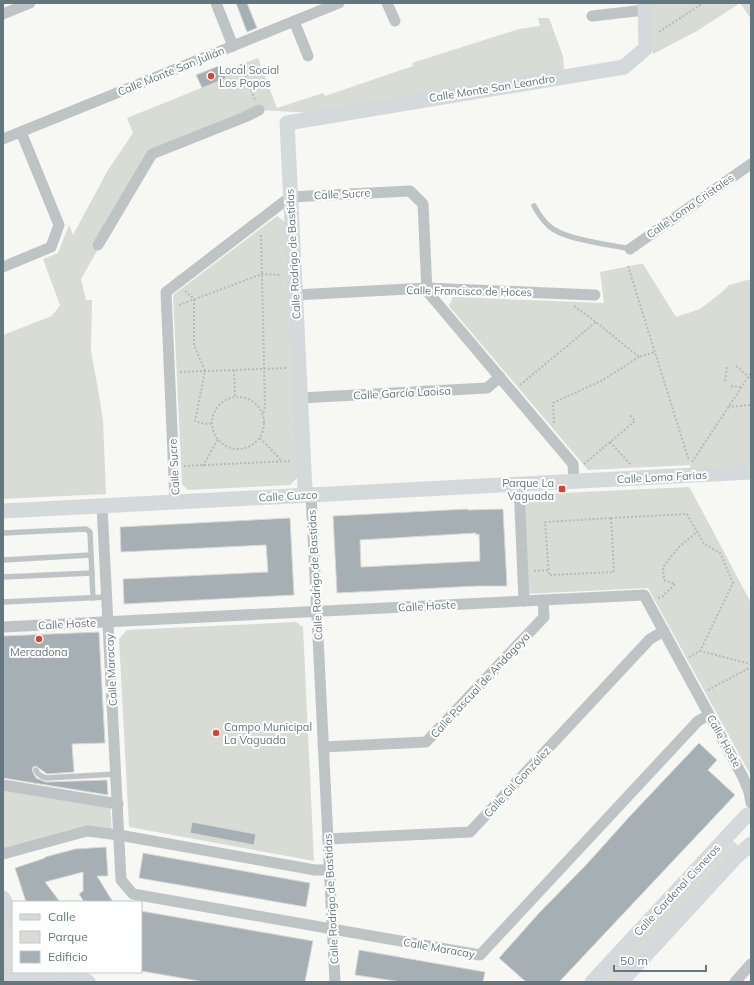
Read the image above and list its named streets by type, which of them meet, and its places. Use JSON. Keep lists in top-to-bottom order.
{
  "streets": {
    "street": [
      "Calle Monte San Julián",
      "Calle Monte San Leandro",
      "Calle Sucre",
      "Calle Loma Cristales",
      "Calle Rodrigo de Bastidas",
      "Calle Francisco de Hoces",
      "Calle García Laoisa",
      "Calle Loma Farias",
      "Calle Cuzco",
      "Calle Hoste",
      "Calle Maracay",
      "Calle Pascual de Andagoya",
      "Calle Gil González",
      "Calle Cardenal Cisneros"
    ]
  },
  "crossings": [
    ["Calle Monte San Leandro", "Calle Rodrigo de Bastidas"],
    ["Calle Sucre", "Calle Rodrigo de Bastidas"],
    ["Calle Sucre", "Calle Francisco de Hoces"],
    ["Calle Sucre", "Calle Cuzco"],
    ["Calle Rodrigo de Bastidas", "Calle Francisco de Hoces"],
    ["Calle Rodrigo de Bastidas", "Calle García Laoisa"],
    ["Calle Rodrigo de Bastidas", "Calle Cuzco"],
    ["Calle Rodrigo de Bastidas", "Calle Hoste"],
    ["Calle Rodrigo de Bastidas", "Calle Maracay"],
    ["Calle Rodrigo de Bastidas", "Calle Pascual de Andagoya"],
    ["Calle Rodrigo de Bastidas", "Calle Gil González"],
    ["Calle Loma Farias", "Calle Cuzco"],
    ["Calle Cuzco", "Calle Maracay"],
    ["Calle Hoste", "Calle Maracay"],
    ["Calle Hoste", "Calle Pascual de Andagoya"],
    ["Calle Hoste", "Calle Gil González"],
    ["Calle Hoste", "Calle Cardenal Cisneros"]
  ],
  "places": {
    "other": ["Local Social Los Popos", "Mercadona", "Campo Municipal La Vaguada"],
    "transit": ["Parque La Vaguada"]
  },
  "legend": ["Calle", "Parque", "Edificio"],
  "scale_bar": "50 m"
}
